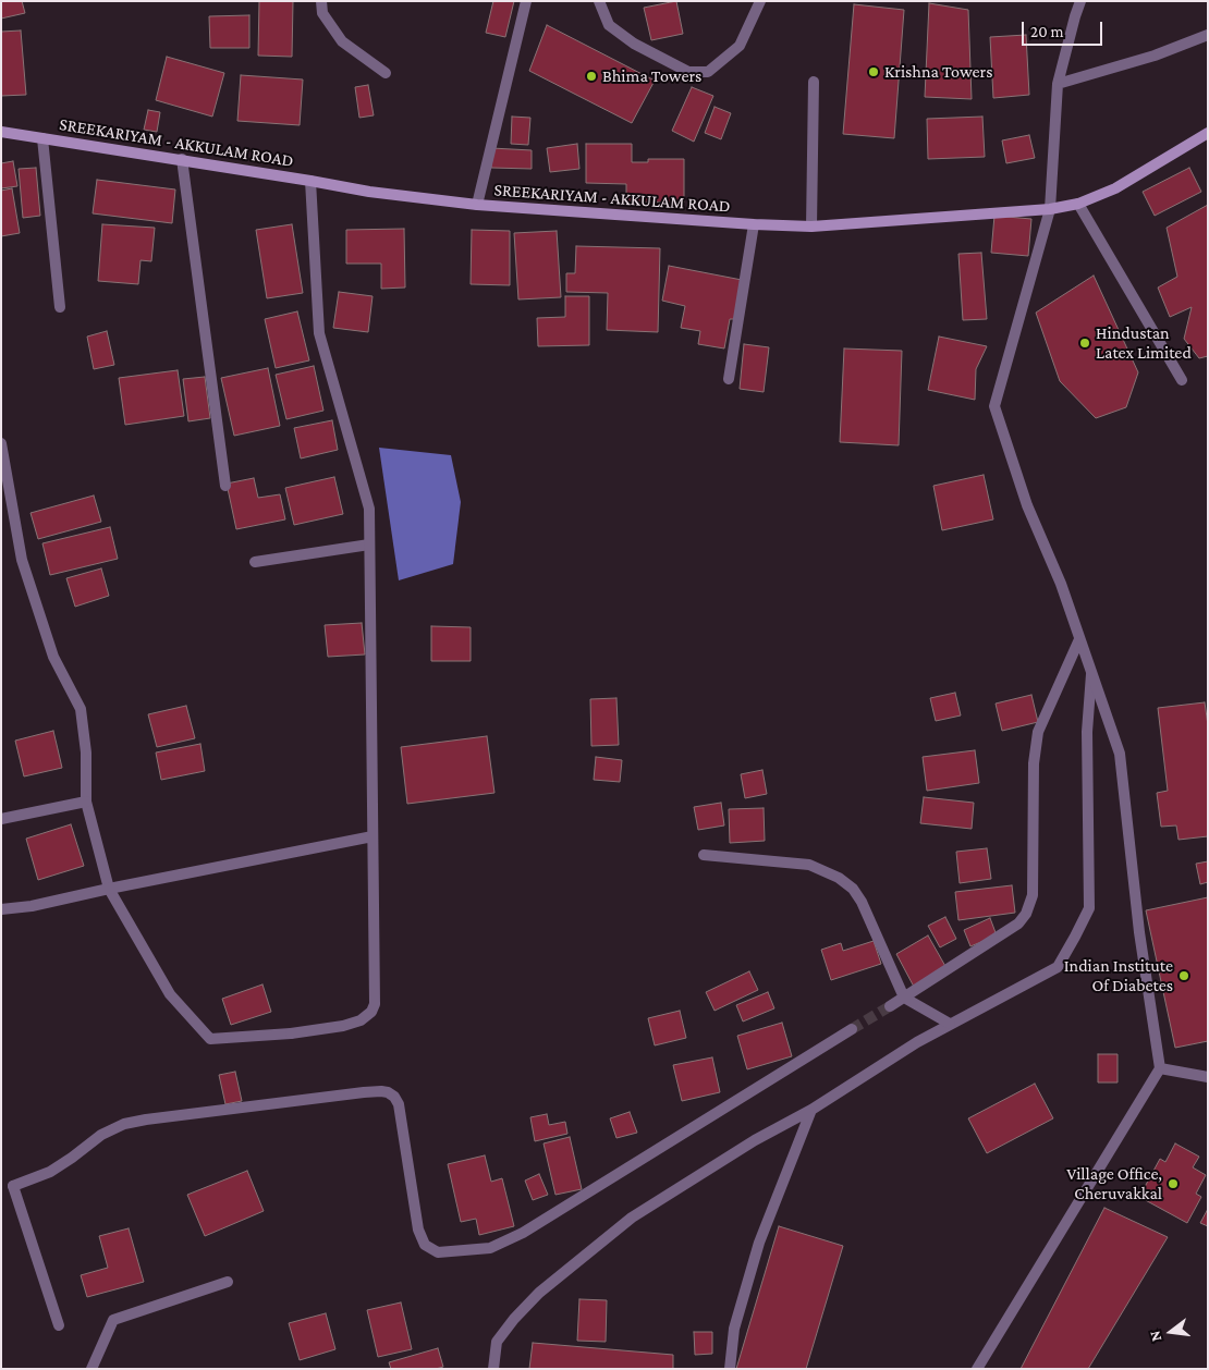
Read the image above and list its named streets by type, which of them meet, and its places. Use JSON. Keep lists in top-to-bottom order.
{
  "streets": {
    "main road": ["SREEKARIYAM - AKKULAM ROAD"]
  },
  "places": [
    "Krishna Towers",
    "Bhima Towers",
    "Hindustan Latex Limited",
    "Indian Institute Of Diabetes",
    "Village Office, Cheruvakkal"
  ],
  "scale_bar": "20 m",
  "north": "left"
}
